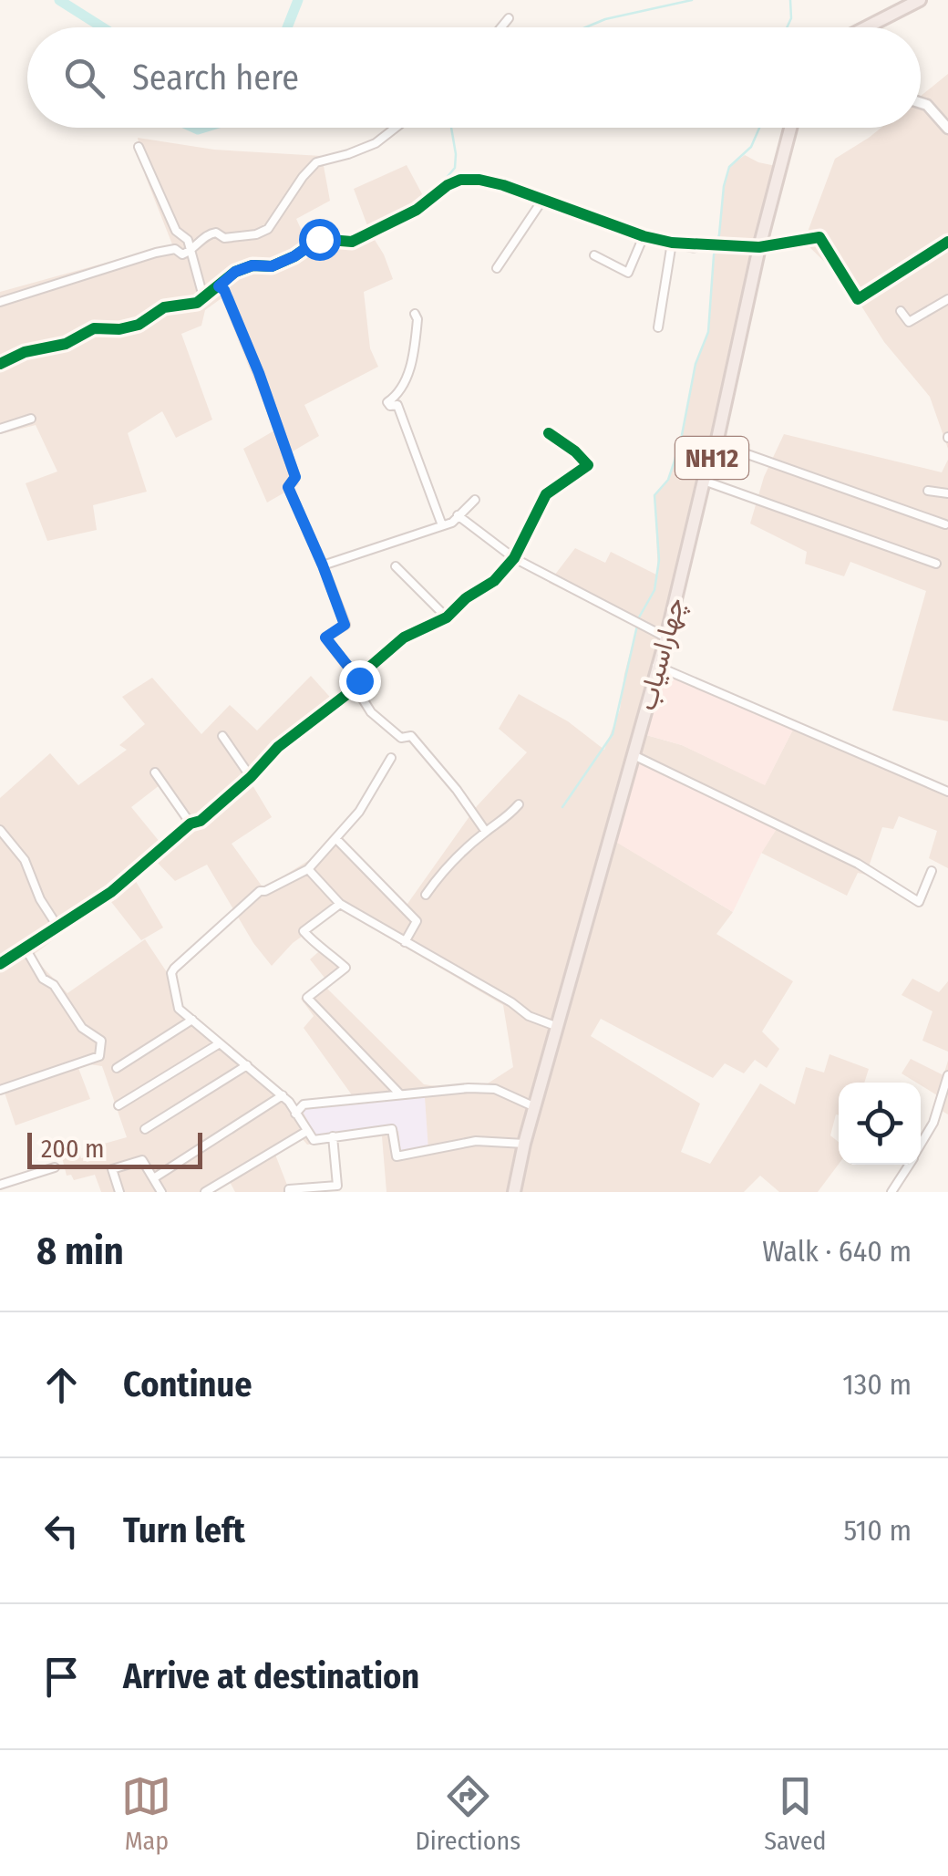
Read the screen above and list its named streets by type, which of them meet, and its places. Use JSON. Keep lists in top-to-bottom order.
{
  "streets": {
    "highway": ["NH12", "چهاراسیاب"]
  },
  "scale_bar": "200 m",
  "page": {
    "search": "Search here",
    "scale": "200 m",
    "heading": ["8 min", "Walk · 640 m"],
    "list": [
      ["Continue", "130 m"],
      ["Turn left", "510 m"],
      "Arrive at destination"
    ],
    "nav": ["Map", "Directions", "Saved"]
  }
}
